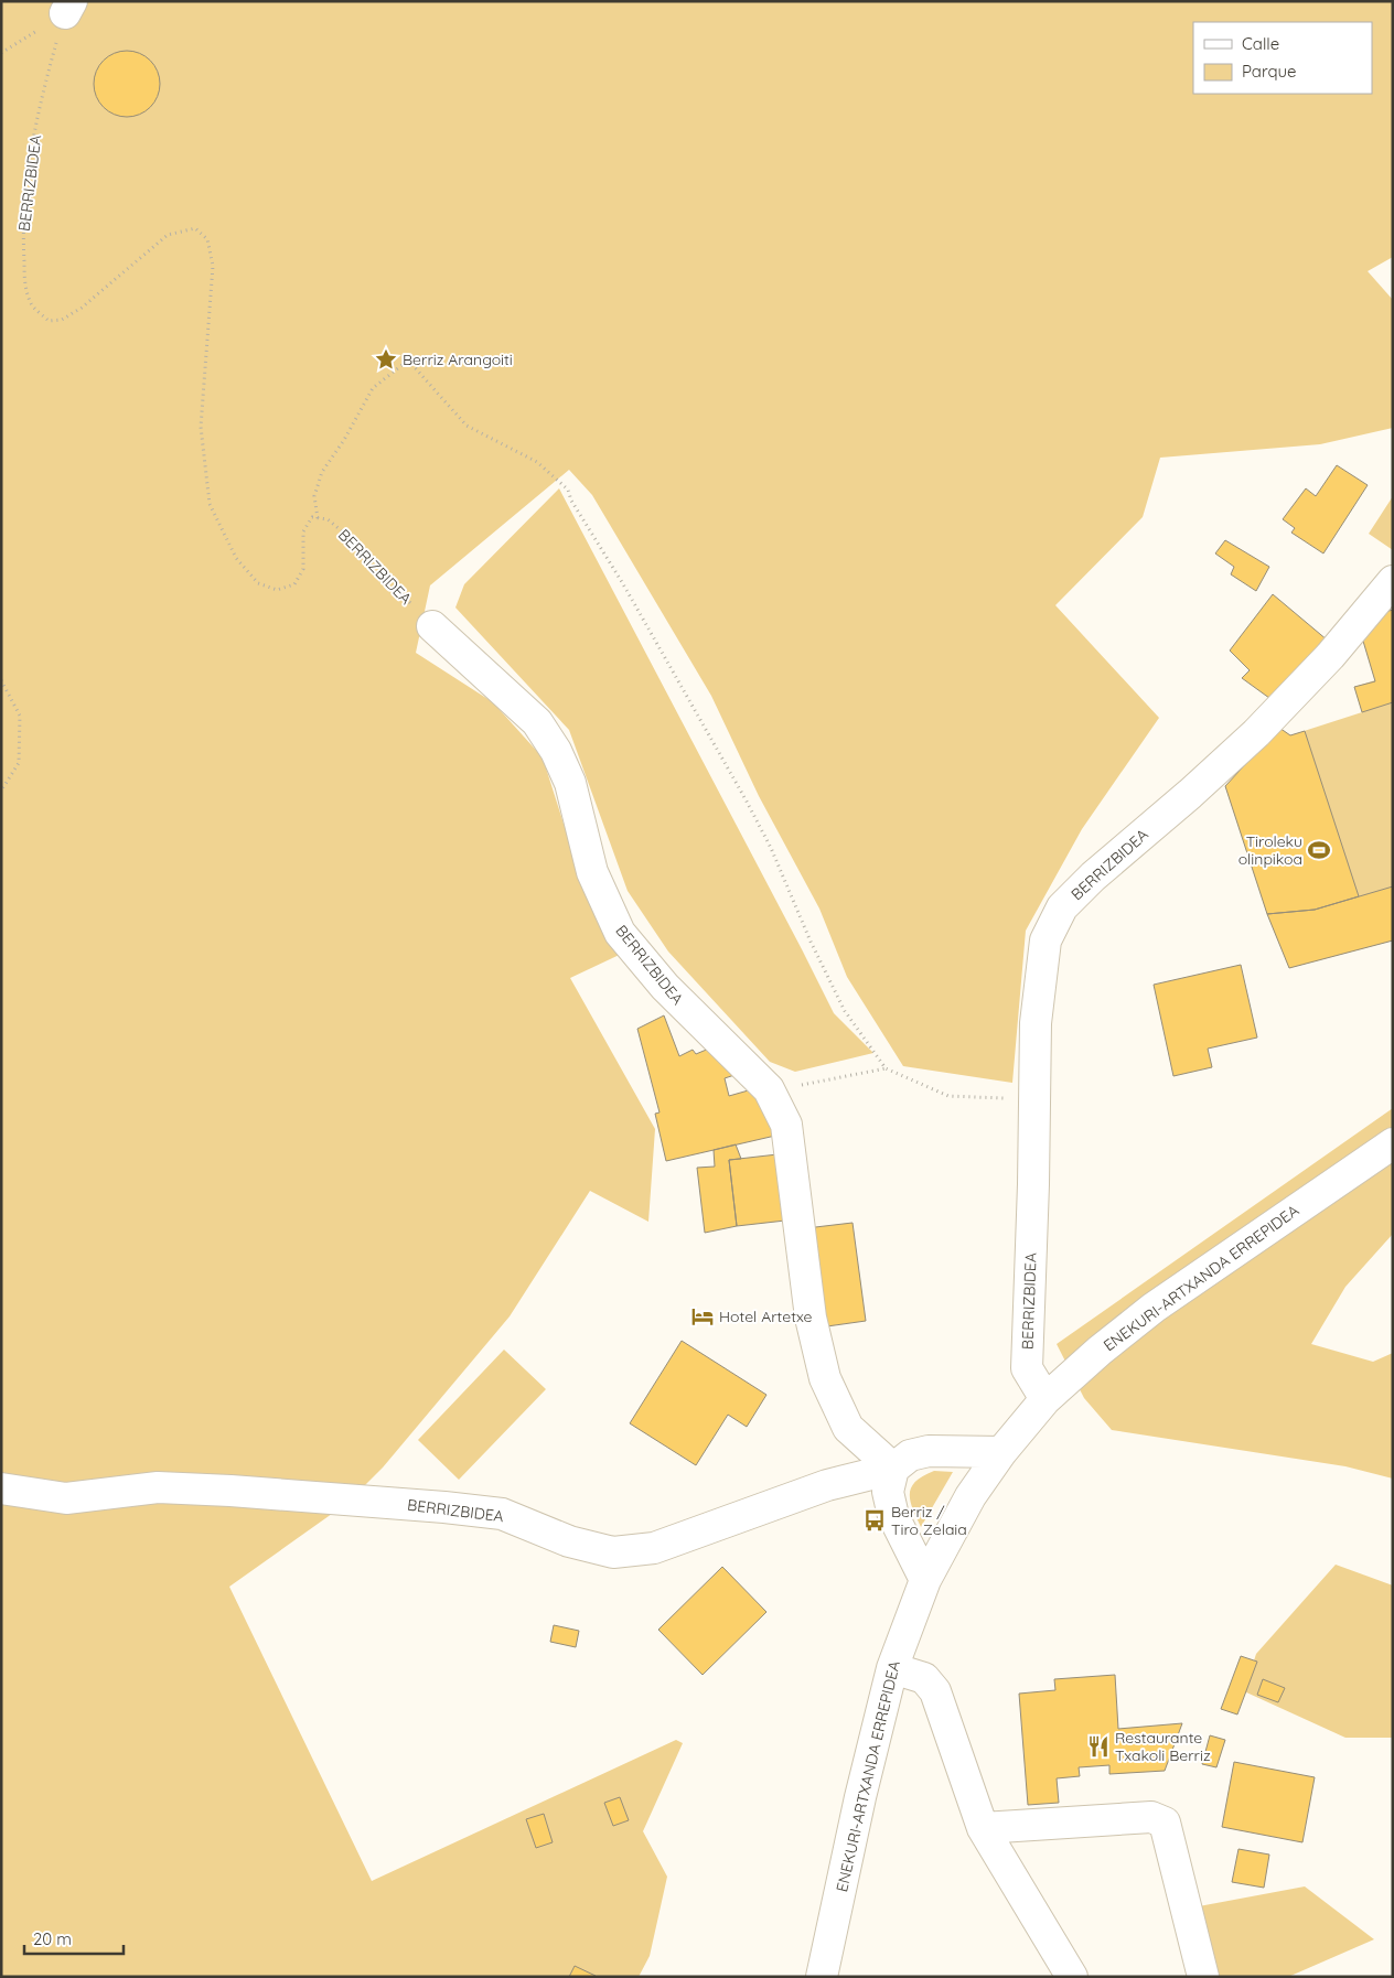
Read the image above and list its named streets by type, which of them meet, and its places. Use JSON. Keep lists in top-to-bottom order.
{
  "streets": {
    "street": ["BERRIZBIDEA", "ENEKURI-ARTXANDA ERREPIDEA"]
  },
  "crossings": [
    ["BERRIZBIDEA", "ENEKURI-ARTXANDA ERREPIDEA"]
  ],
  "places": {
    "place": ["Berriz Arangoiti"],
    "sports": ["Tiroleku olinpikoa"],
    "hotel": ["Hotel Artetxe"],
    "bus stop": ["Berriz / Tiro Zelaia"],
    "restaurant": ["Restaurante Txakoli Berriz"]
  },
  "legend": ["Calle", "Parque"],
  "scale_bar": "20 m"
}
